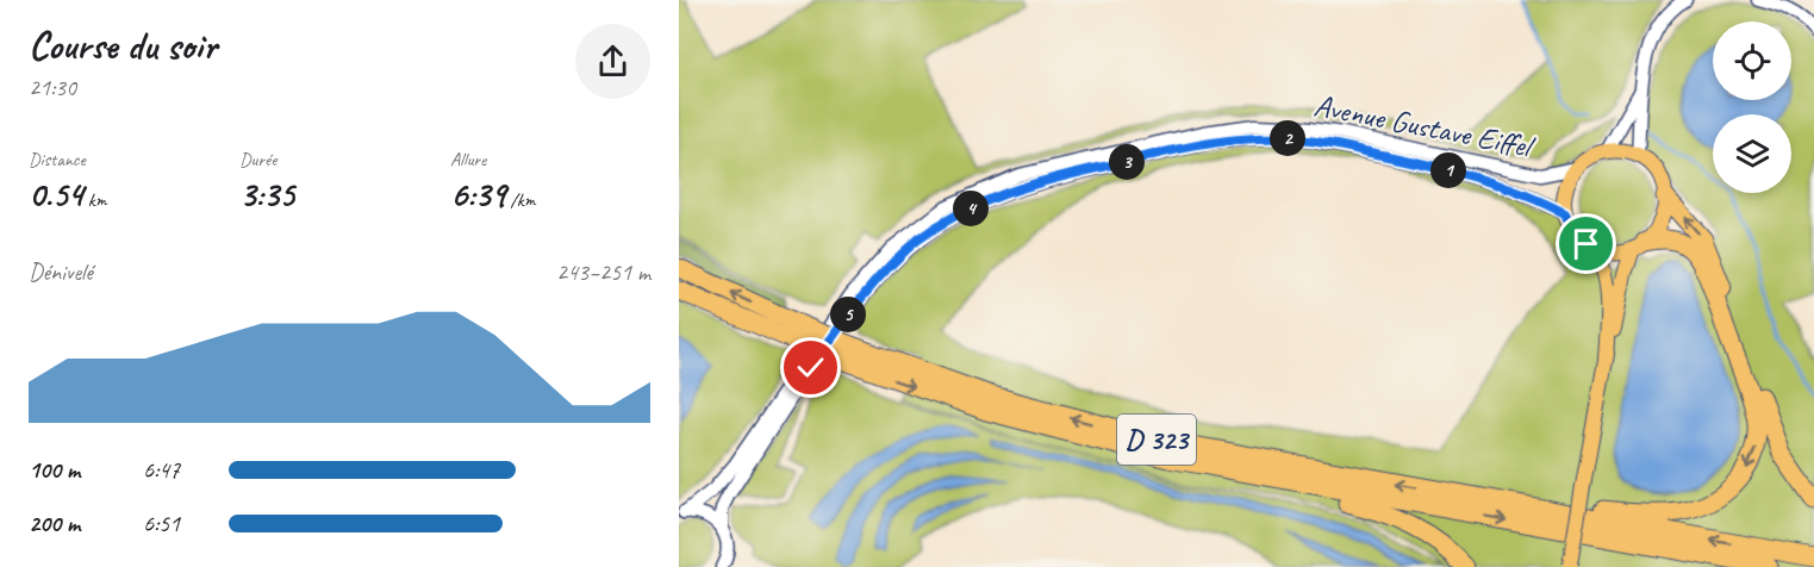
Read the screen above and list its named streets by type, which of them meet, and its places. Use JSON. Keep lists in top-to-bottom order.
{
  "streets": {
    "highway": ["D 323"],
    "street": ["Avenue Gustave Eiffel"]
  },
  "page": {
    "heading": ["Course du soir", "21:30"],
    "pins": [
      "2",
      "3",
      "1",
      "4",
      "5"
    ],
    "stats": [
      ["Distance", "0.54 km"],
      ["Durée", "3:35"],
      ["Allure", "6:39 /km"]
    ],
    "chart": ["Dénivelé", "243–251 m"],
    "list": [
      {
        "name": "100 m",
        "note": "6:47"
      },
      {
        "name": "200 m",
        "note": "6:51"
      }
    ]
  }
}
